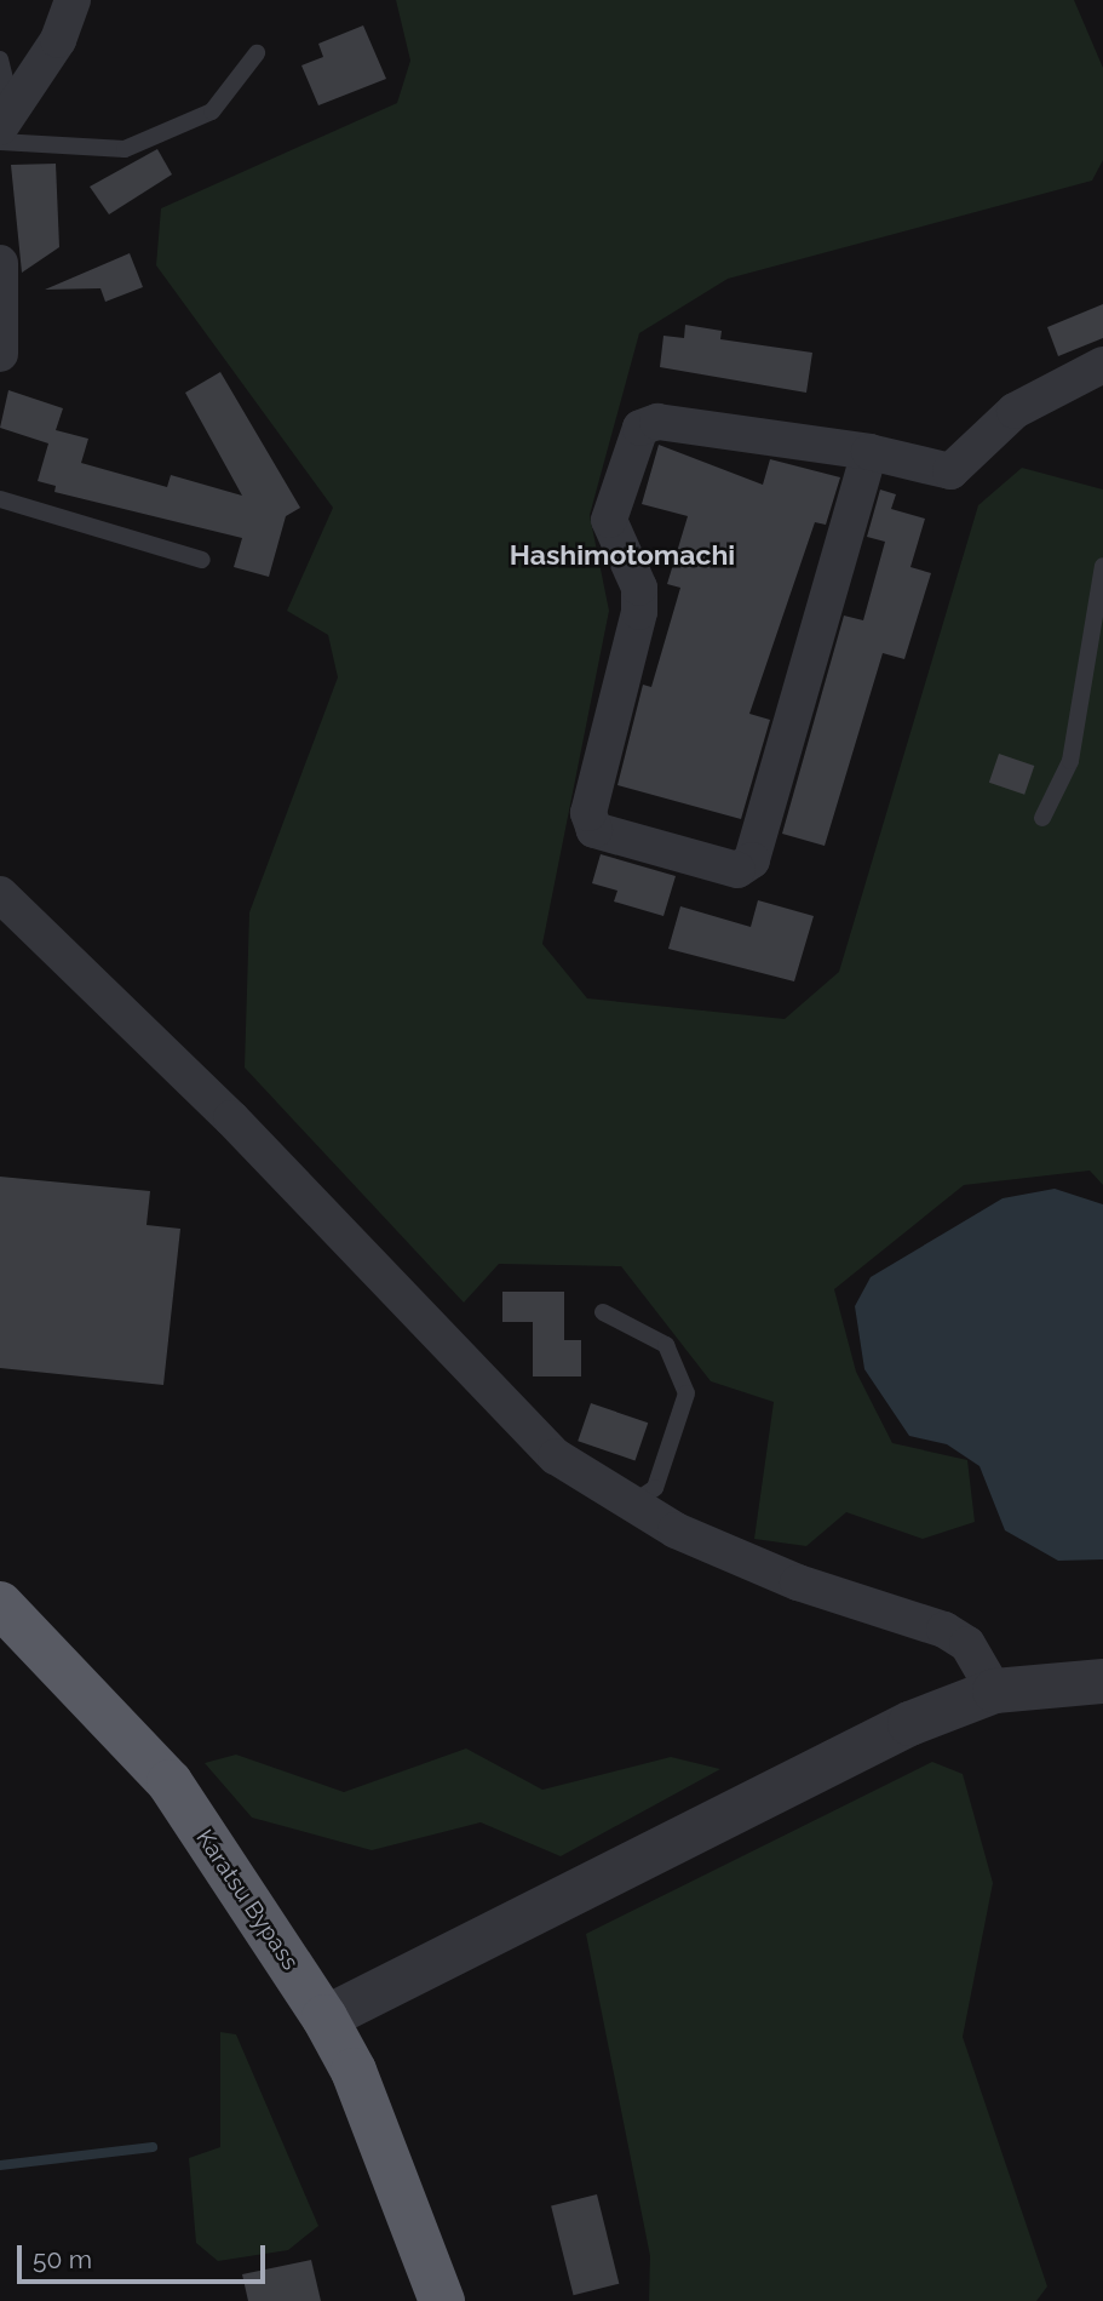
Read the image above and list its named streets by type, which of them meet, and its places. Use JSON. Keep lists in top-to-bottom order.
{
  "streets": {
    "highway": ["Karatsu Bypass"]
  },
  "districts": ["Hashimotomachi"],
  "scale_bar": "50 m"
}
